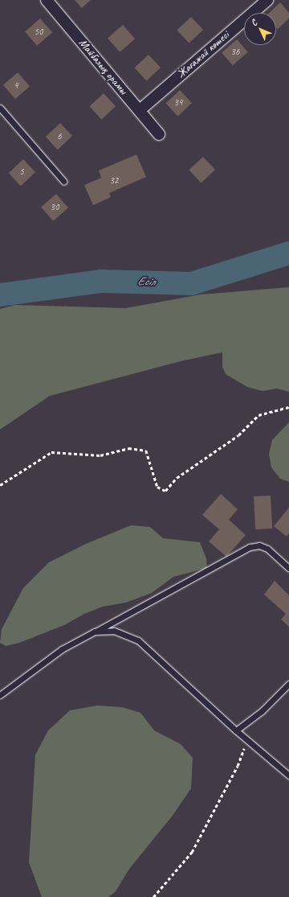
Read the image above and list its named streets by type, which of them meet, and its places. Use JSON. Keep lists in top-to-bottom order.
{
  "streets": {
    "street": ["Жағажай көшесі", "Майбалық орамы"]
  },
  "crossings": [
    ["Жағажай көшесі", "Майбалық орамы"]
  ],
  "water": ["Есіл"],
  "house_numbers": [
    "50",
    "36",
    "4",
    "34",
    "6",
    "5",
    "32",
    "30"
  ],
  "north": "top left"
}
